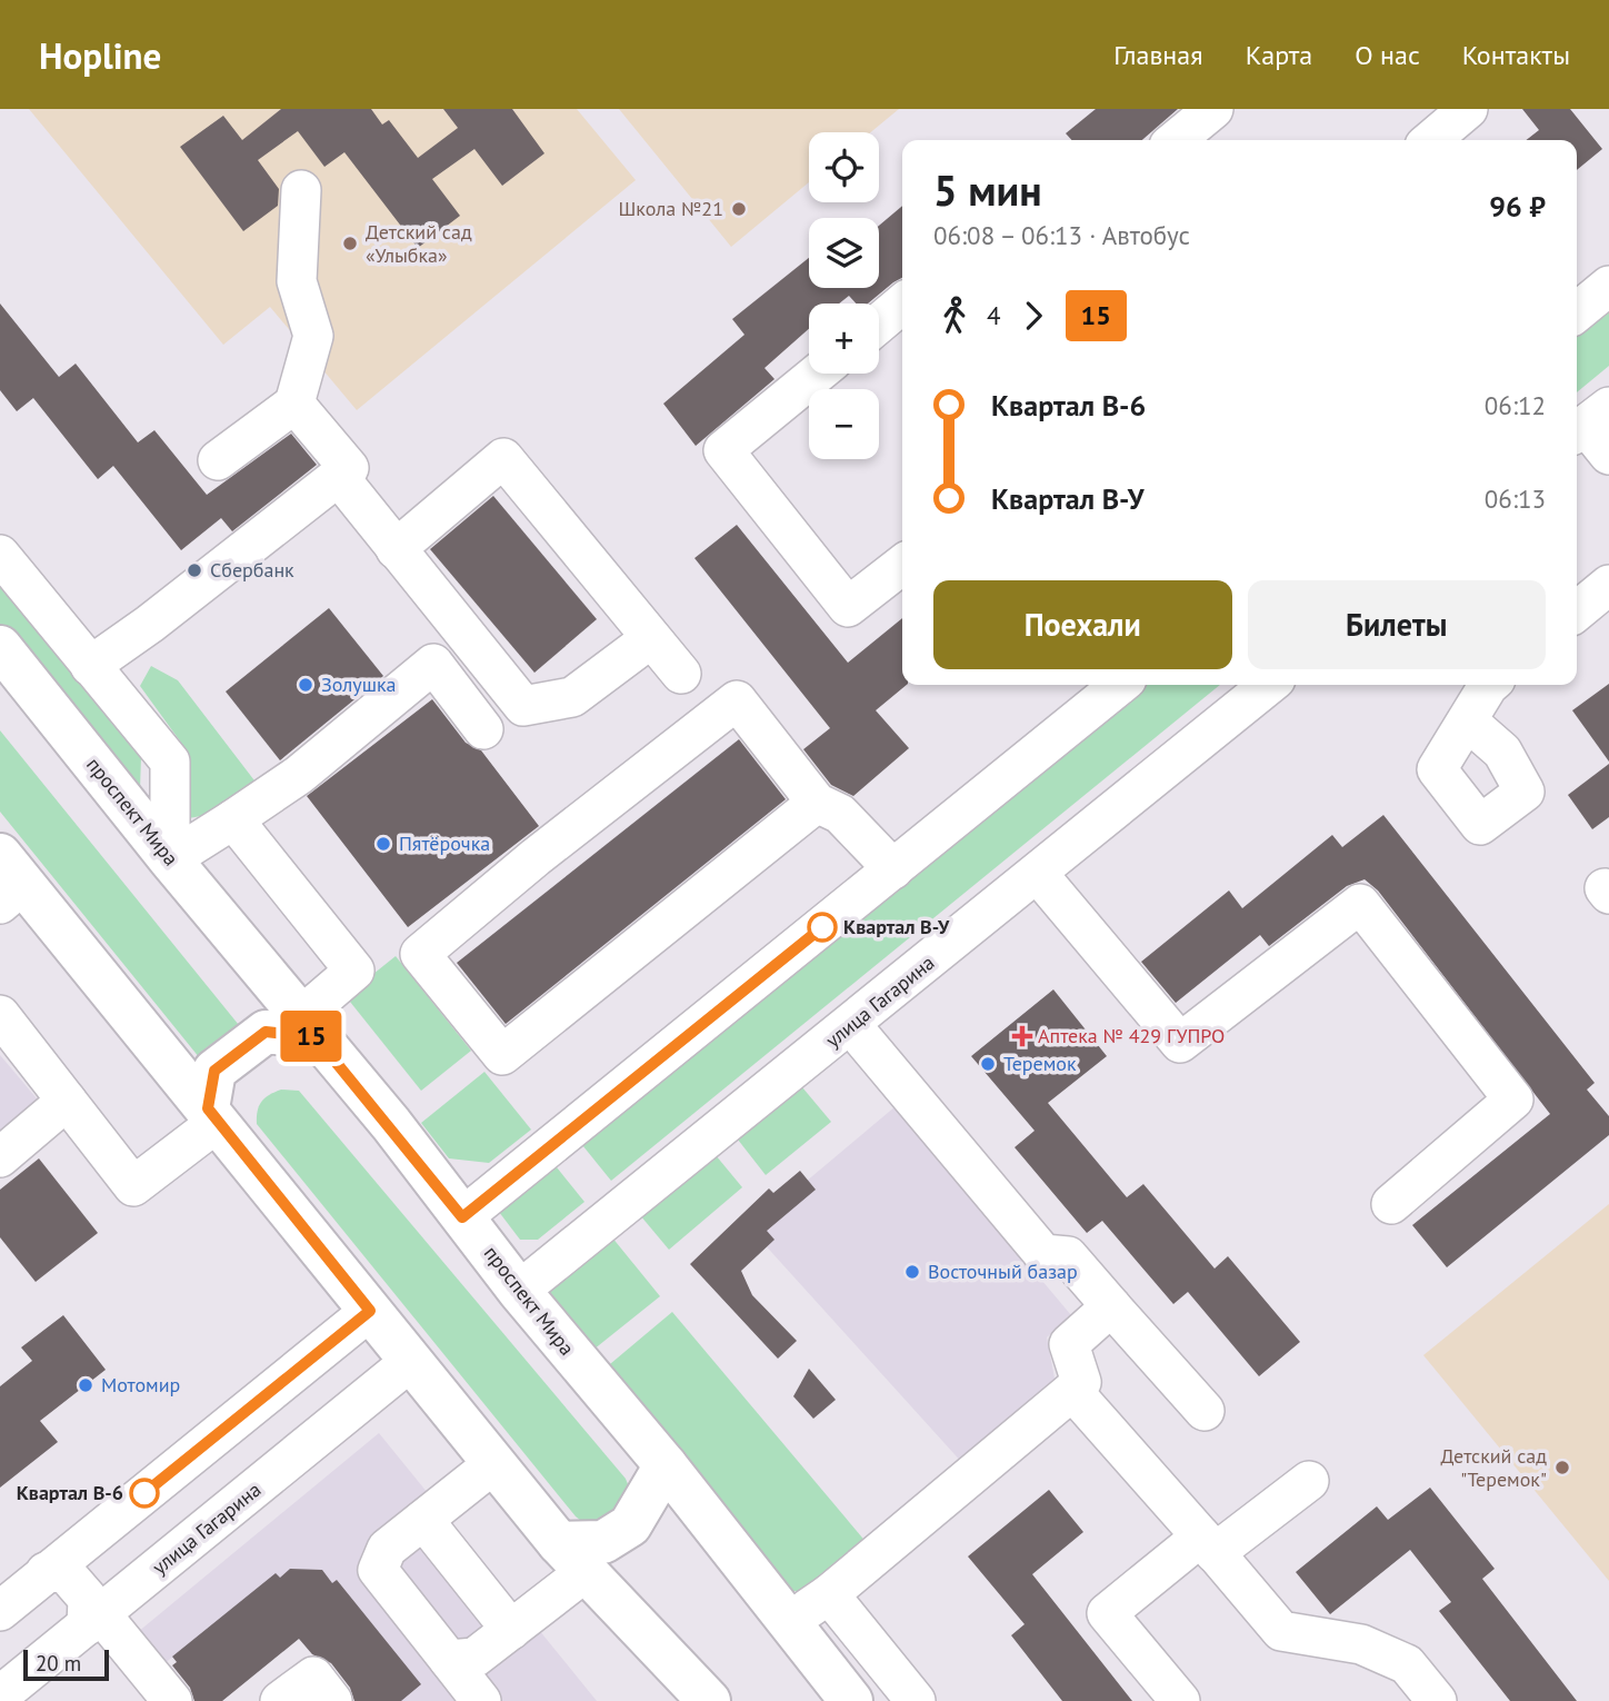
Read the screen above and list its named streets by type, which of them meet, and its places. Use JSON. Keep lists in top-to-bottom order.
{
  "streets": {
    "main road": ["проспект Мира"],
    "street": ["улица Гагарина"]
  },
  "crossings": [
    ["проспект Мира", "улица Гагарина"]
  ],
  "places": {
    "other": [
      "Школа №21",
      "Детский сад «Улыбка»",
      "Сбербанк",
      "Золушка",
      "Пятёрочка",
      "Квартал В-У",
      "Теремок",
      "Восточный базар",
      "Мотомир",
      "Детский сад \"Теремок\"",
      "Квартал В-6"
    ],
    "health": ["Аптека № 429 ГУПРО"]
  },
  "lines": ["bus line 15"],
  "scale_bar": "20 m",
  "page": {
    "header": "Hopline",
    "nav": [
      "Главная",
      "Карта",
      "О нас",
      "Контакты"
    ],
    "on_map": "15",
    "map_buttons": ["+", "−"],
    "heading": ["5 мин", "06:08 – 06:13 · Автобус", "96 ₽"],
    "legs": ["4", "15"],
    "list": [
      {
        "name": "Квартал В-6",
        "value": "06:12"
      },
      {
        "name": "Квартал В-У",
        "value": "06:13"
      }
    ],
    "buttons": ["Поехали", "Билеты"],
    "scale": "20 m"
  }
}
